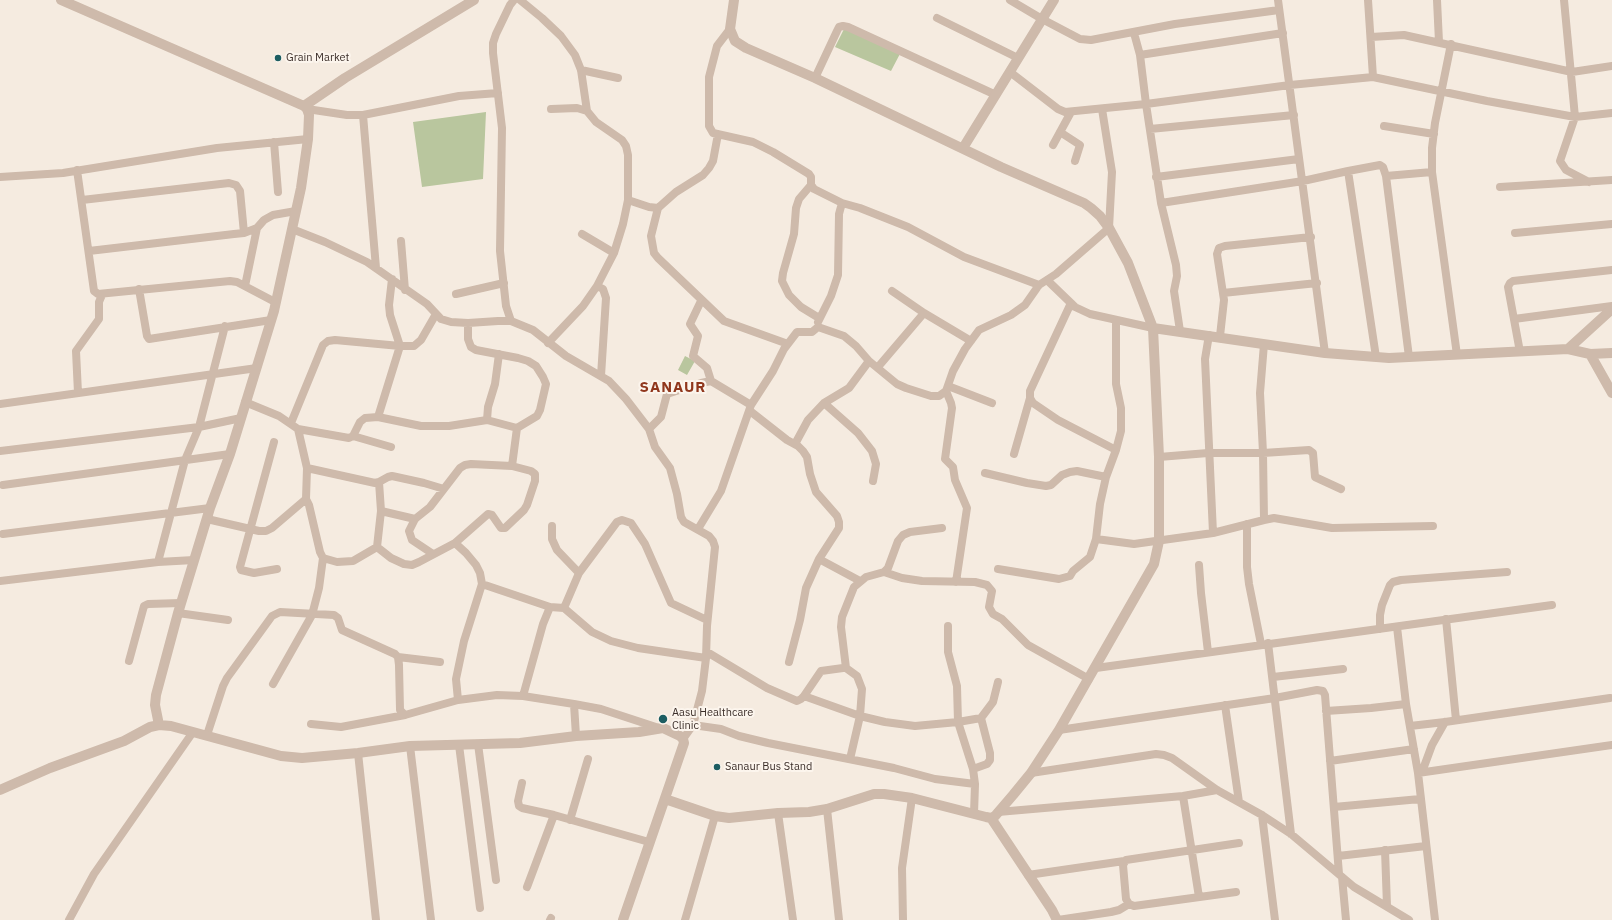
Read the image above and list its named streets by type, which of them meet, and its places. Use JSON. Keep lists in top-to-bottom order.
{
  "districts": ["SANAUR"],
  "places": ["Grain Market", "Aasu Healthcare Clinic", "Sanaur Bus Stand"]
}
